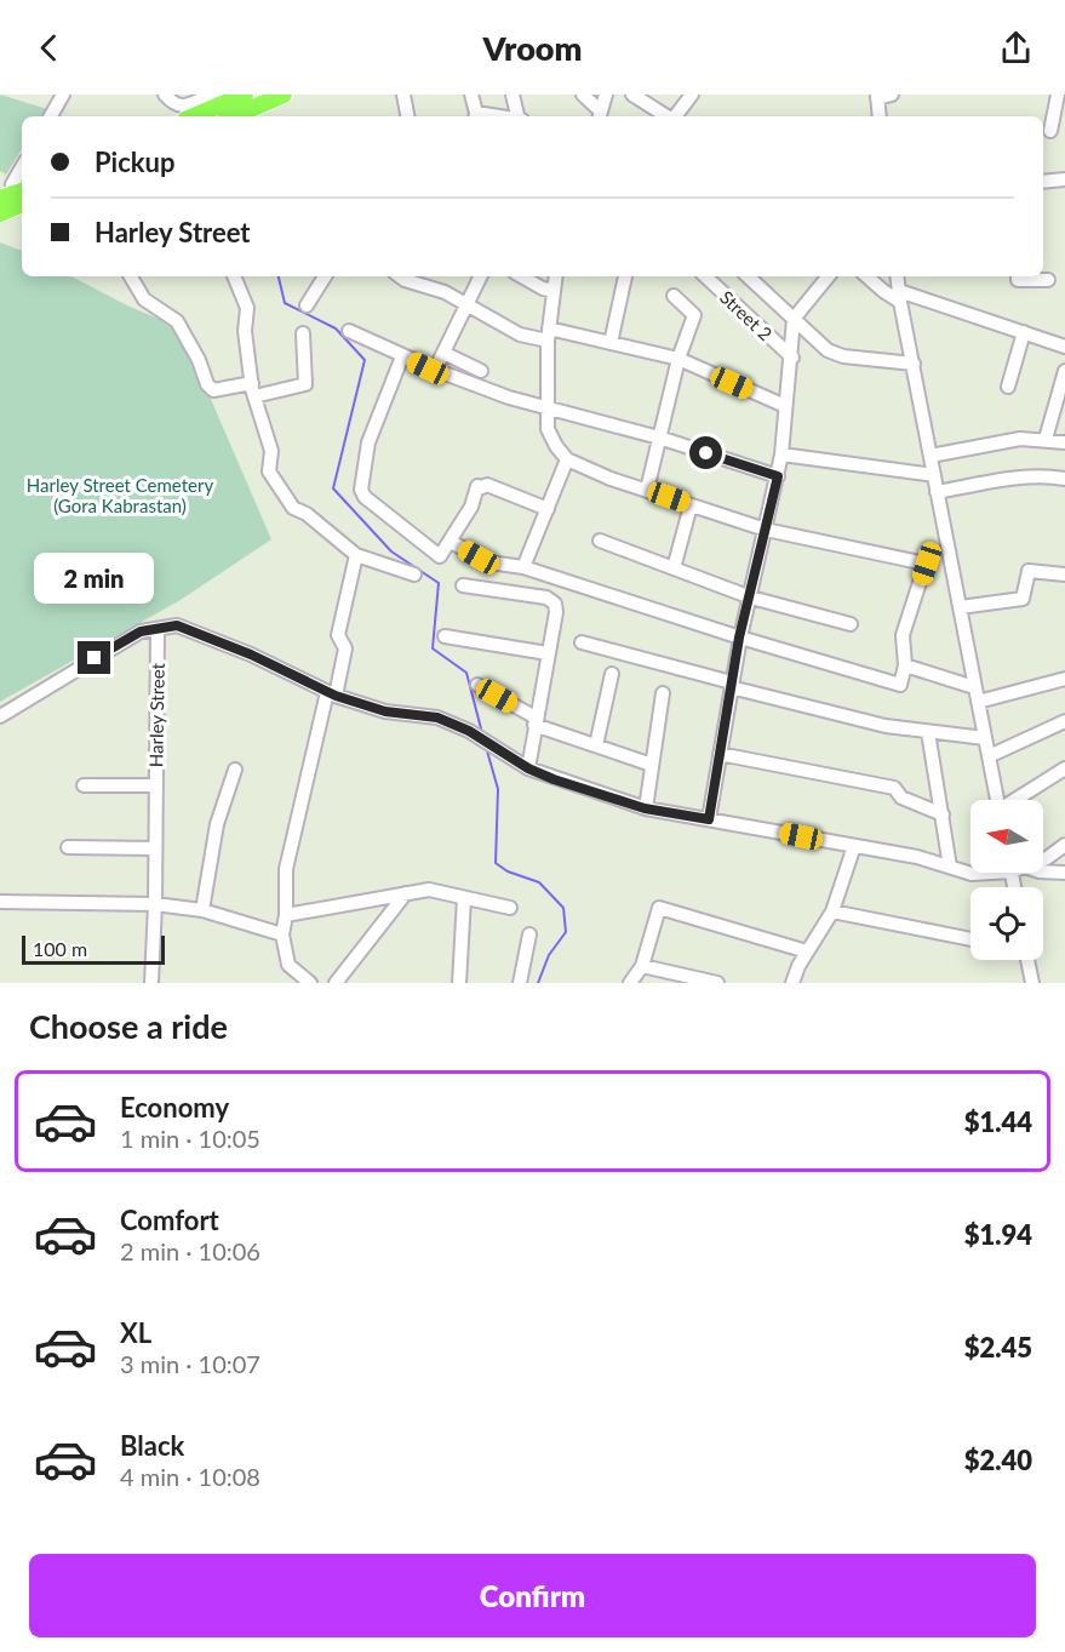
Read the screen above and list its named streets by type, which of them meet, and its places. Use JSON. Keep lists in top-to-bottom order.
{
  "streets": {
    "street": ["Street 2", "Harley Street"]
  },
  "parks": ["Harley Street Cemetery (Gora Kabrastan)"],
  "scale_bar": "100 m",
  "north": "left",
  "page": {
    "header": "Vroom",
    "banner": ["Pickup", "Harley Street"],
    "bubble": "2 min",
    "scale": "100 m",
    "heading": "Choose a ride",
    "list": [
      {
        "name": "Economy",
        "note": "1 min · 10:05",
        "value": "$1.44"
      },
      {
        "name": "Comfort",
        "note": "2 min · 10:06",
        "value": "$1.94"
      },
      {
        "name": "XL",
        "note": "3 min · 10:07",
        "value": "$2.45"
      },
      {
        "name": "Black",
        "note": "4 min · 10:08",
        "value": "$2.40"
      }
    ],
    "buttons": "Confirm"
  }
}
